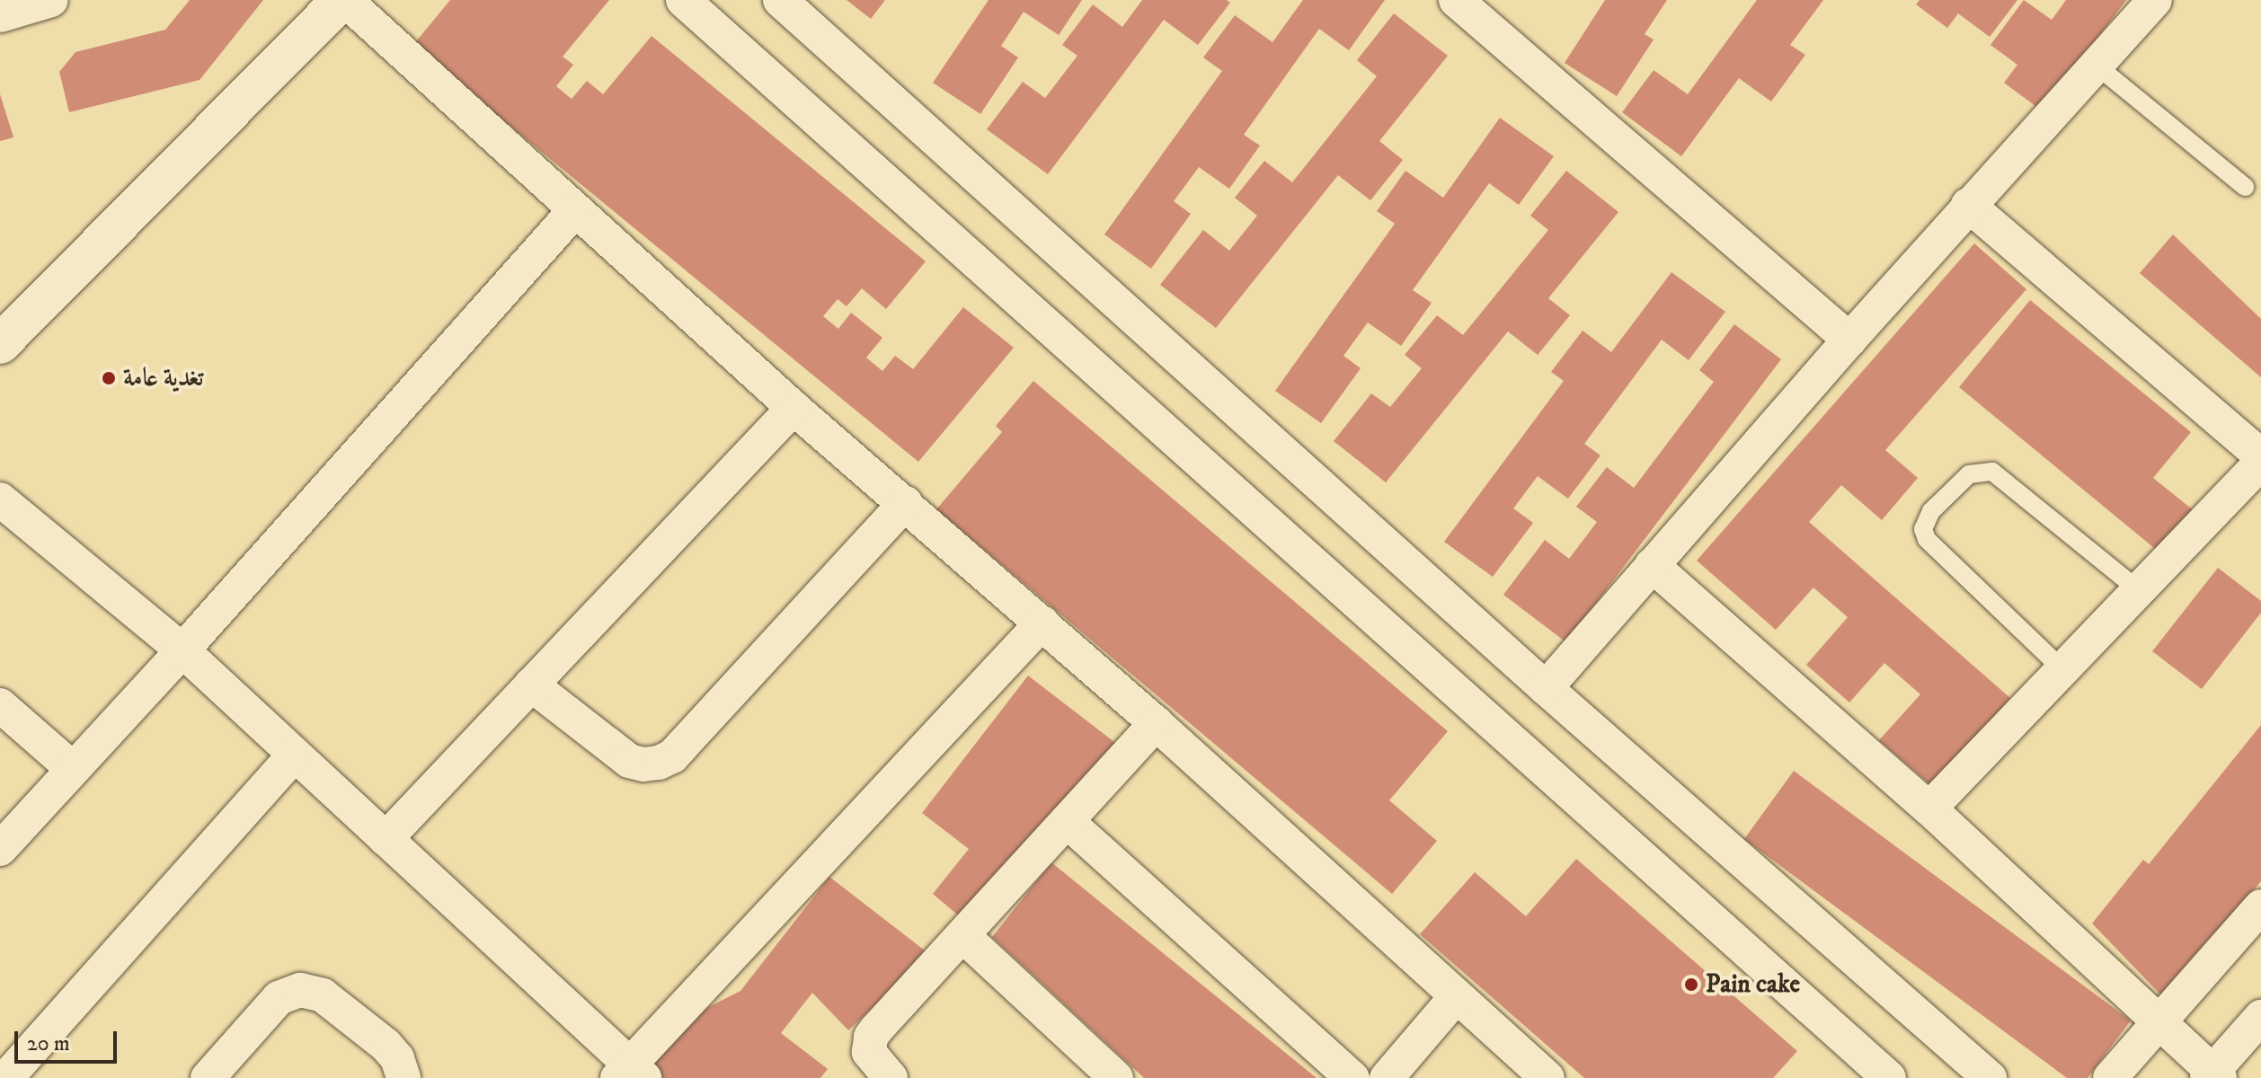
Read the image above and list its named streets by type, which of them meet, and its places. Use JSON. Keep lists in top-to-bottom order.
{
  "places": ["تغدية عامة", "Pain cake"],
  "scale_bar": "20 m"
}
